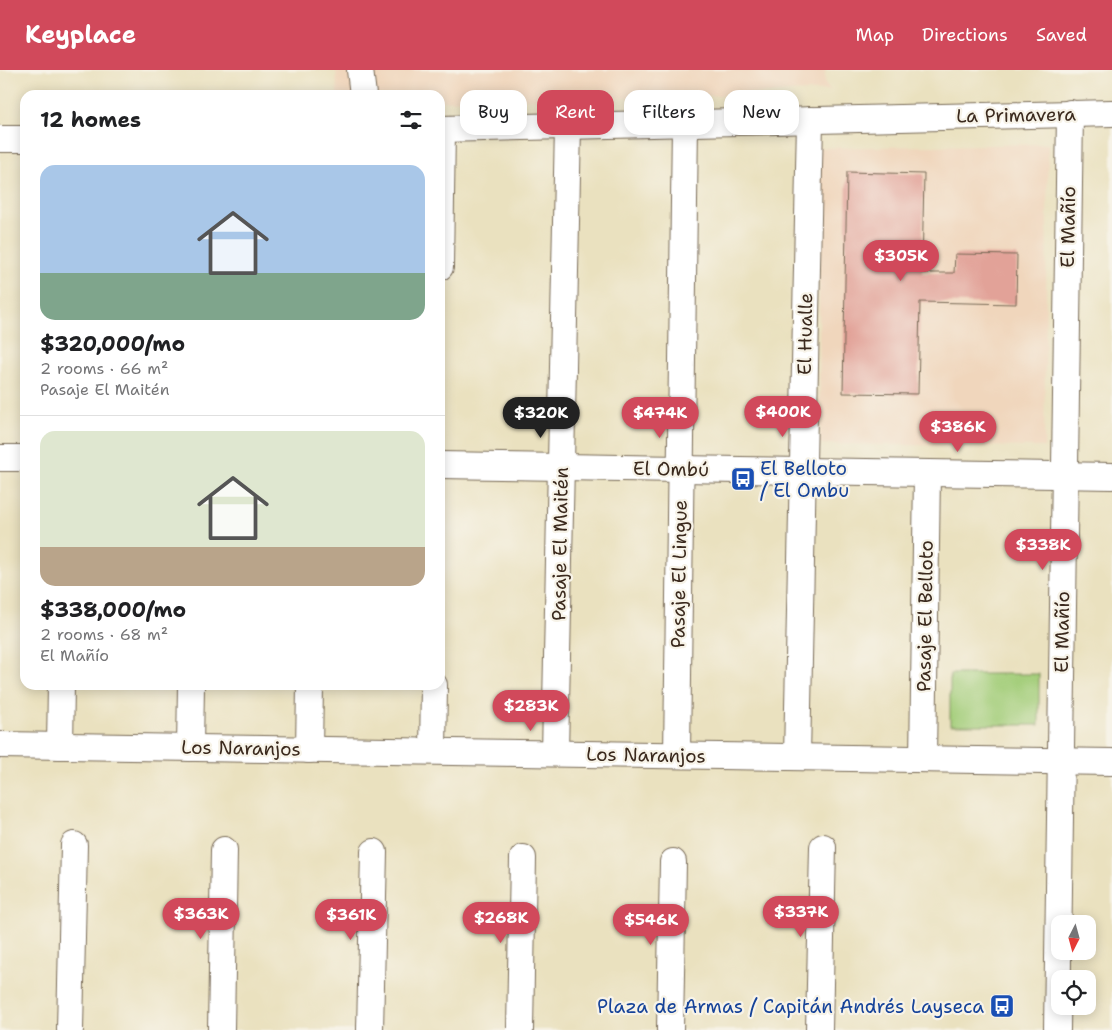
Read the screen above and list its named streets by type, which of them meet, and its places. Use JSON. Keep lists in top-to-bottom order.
{
  "streets": {
    "street": [
      "La Primavera",
      "El Mañío",
      "El Hualle",
      "El Ombú",
      "Pasaje El Maitén",
      "Pasaje El Lingue",
      "Pasaje El Belloto",
      "Los Naranjos"
    ]
  },
  "crossings": [
    ["La Primavera", "El Mañío"],
    ["La Primavera", "El Hualle"],
    ["El Mañío", "El Ombú"],
    ["El Mañío", "Los Naranjos"],
    ["El Hualle", "El Ombú"],
    ["El Hualle", "Los Naranjos"],
    ["El Ombú", "Pasaje El Maitén"],
    ["El Ombú", "Pasaje El Lingue"],
    ["El Ombú", "Pasaje El Belloto"],
    ["Pasaje El Maitén", "Los Naranjos"],
    ["Pasaje El Lingue", "Los Naranjos"],
    ["Pasaje El Belloto", "Los Naranjos"]
  ],
  "places": {
    "bus stop": ["El Belloto / El Ombu", "Plaza de Armas / Capitán Andrés Layseca"]
  },
  "north": "bottom",
  "page": {
    "header": "Keyplace",
    "nav": ["Map", "Directions", "Saved"],
    "chip": [
      "Buy",
      "Rent",
      "Filters",
      "New"
    ],
    "heading": "12 homes",
    "list": [
      {
        "name": "$320,000/mo",
        "note": "2 rooms · 66 m² · Pasaje El Maitén"
      },
      {
        "name": "$338,000/mo",
        "note": "2 rooms · 68 m² · El Mañío"
      }
    ],
    "price": [
      "$305K",
      "$400K",
      "$320K",
      "$474K",
      "$386K",
      "$338K",
      "$283K",
      "$337K",
      "$363K",
      "$361K",
      "$268K",
      "$546K"
    ]
  }
}
